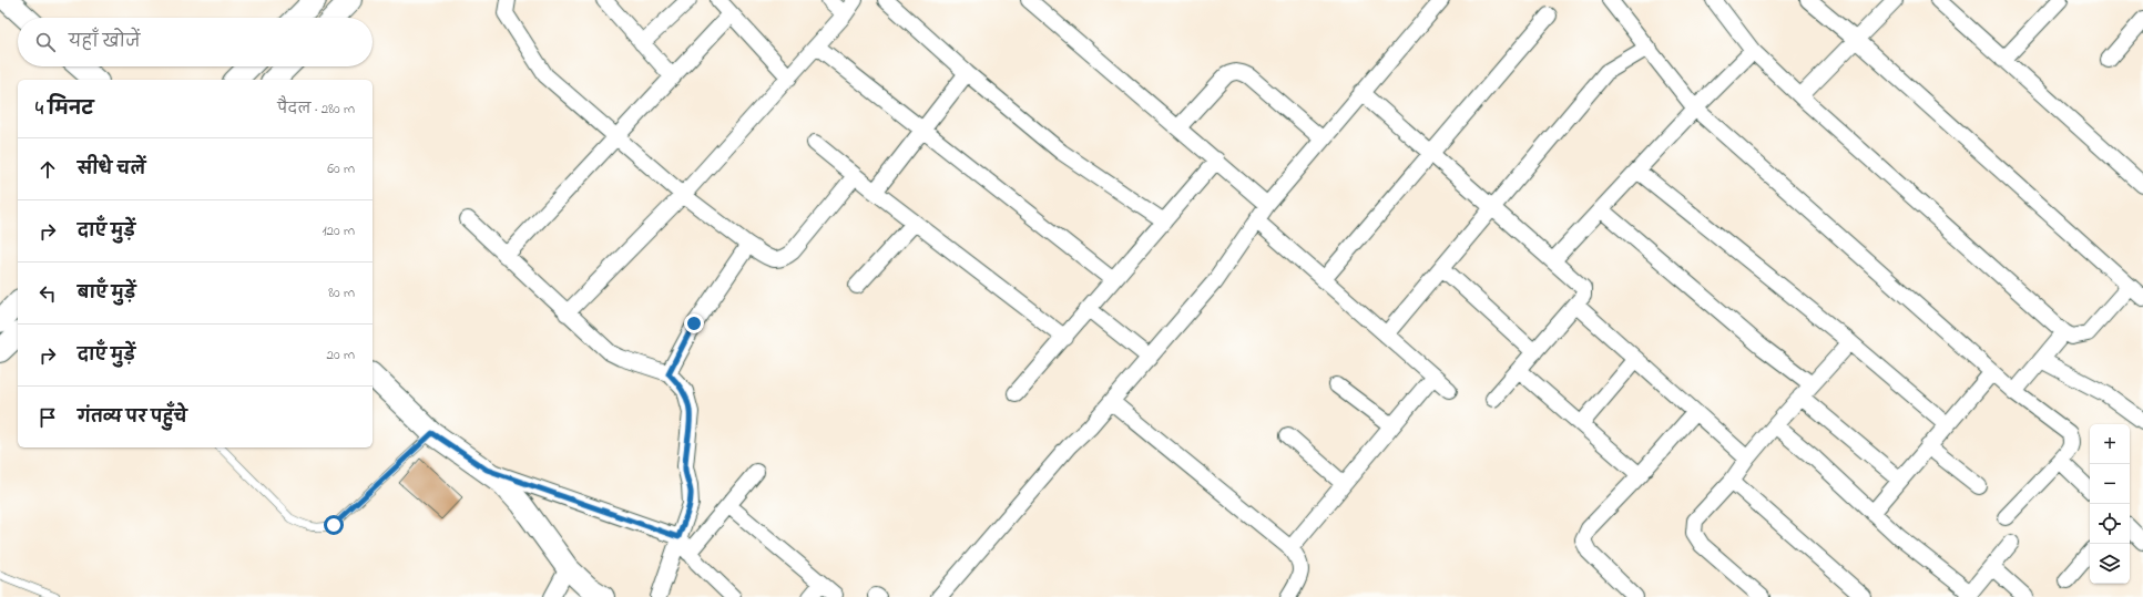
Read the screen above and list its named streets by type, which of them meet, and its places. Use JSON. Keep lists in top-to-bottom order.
{
  "page": {
    "search": "यहाँ खोजें",
    "heading": ["4 मिनट", "पैदल · 280 m"],
    "list": [
      ["सीधे चलें", "60 m"],
      ["दाएँ मुड़ें", "120 m"],
      ["बाएँ मुड़ें", "80 m"],
      ["दाएँ मुड़ें", "20 m"],
      "गंतव्य पर पहुँचे"
    ],
    "map_buttons": ["+", "−"]
  }
}
